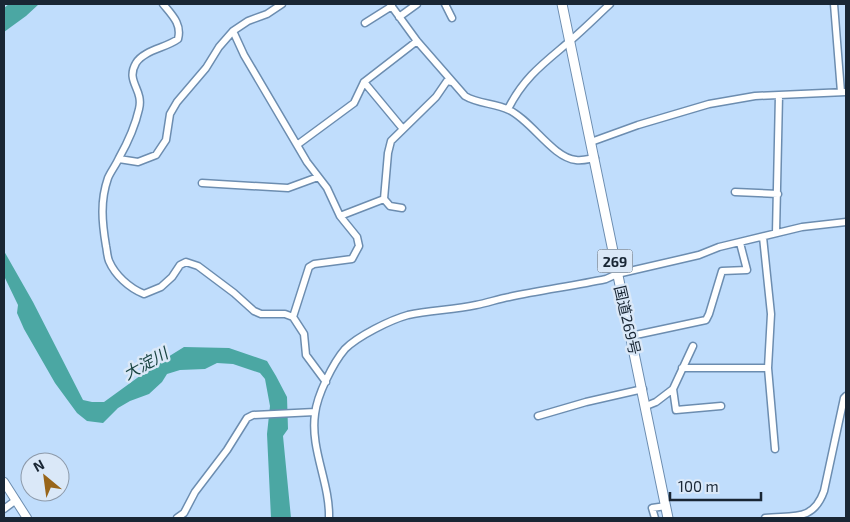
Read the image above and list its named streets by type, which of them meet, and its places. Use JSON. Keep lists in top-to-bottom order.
{
  "streets": {
    "highway": ["269", "国道269号"]
  },
  "water": ["大淀川"],
  "scale_bar": "100 m",
  "north": "top left"
}
